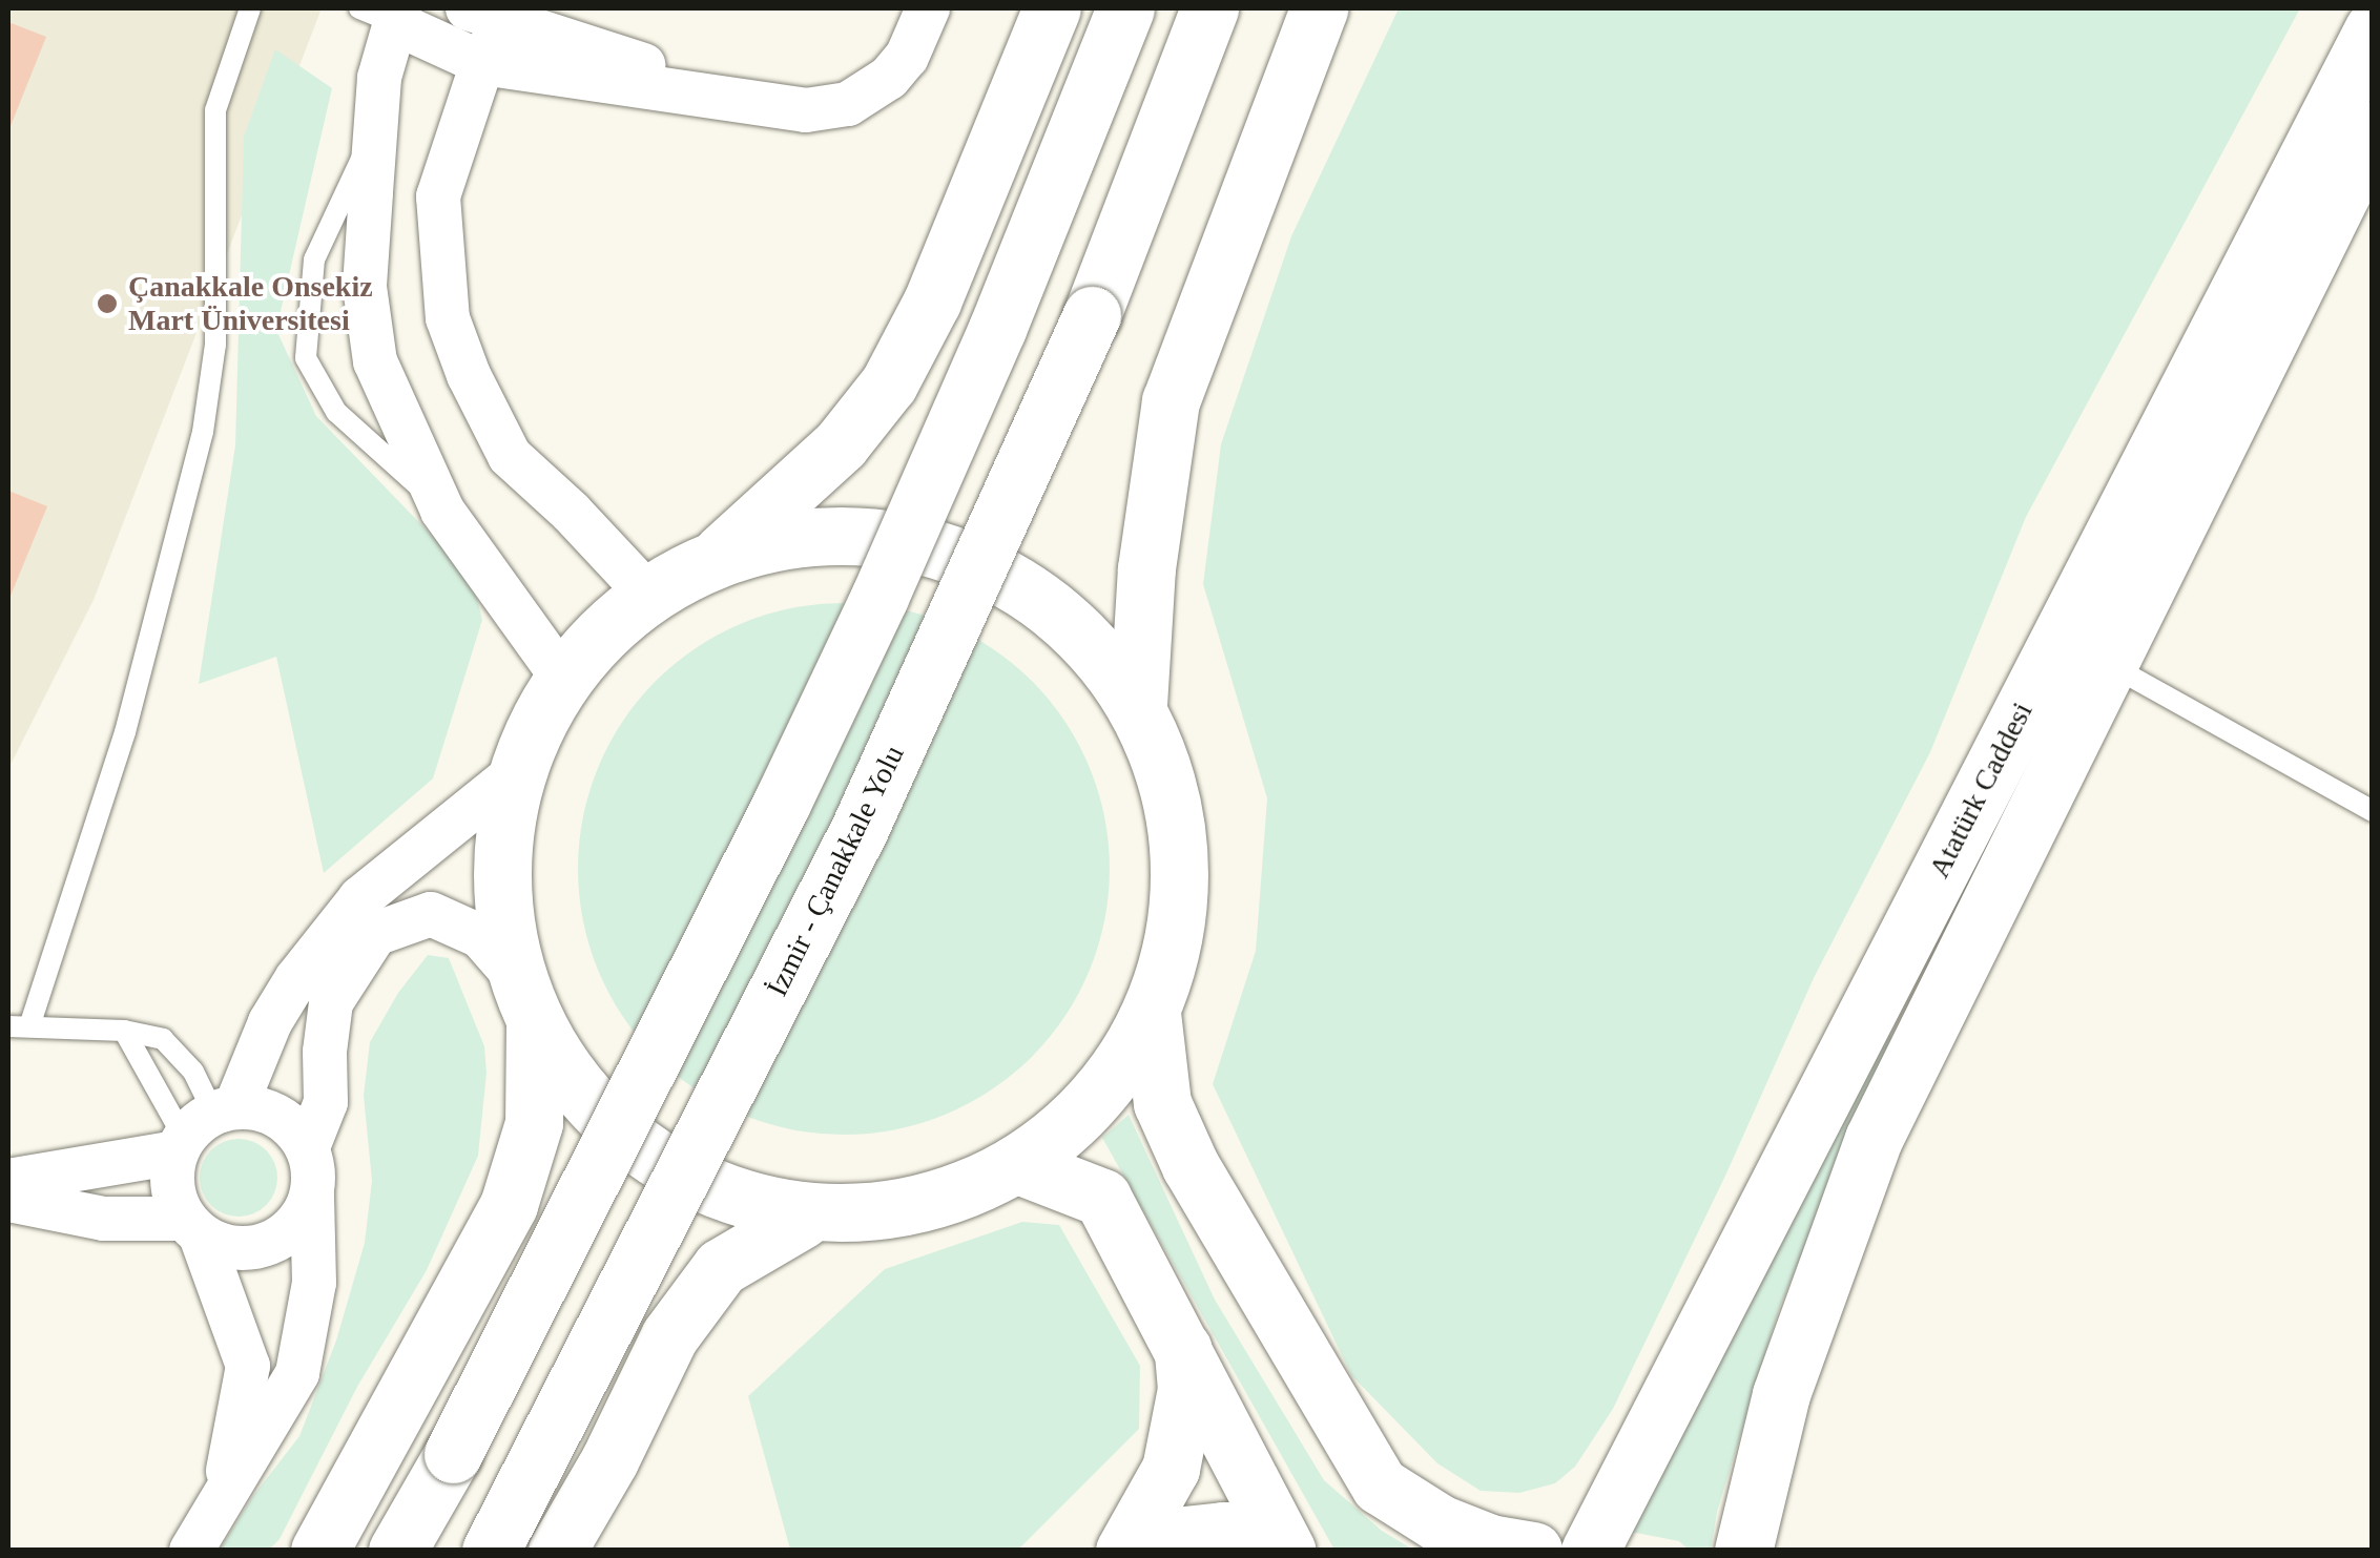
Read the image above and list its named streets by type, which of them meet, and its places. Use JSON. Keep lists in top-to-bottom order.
{
  "streets": {
    "main road": ["Atatürk Caddesi", "İzmir - Çanakkale Yolu"]
  },
  "places": ["Çanakkale Onsekiz Mart Üniversitesi"]
}
